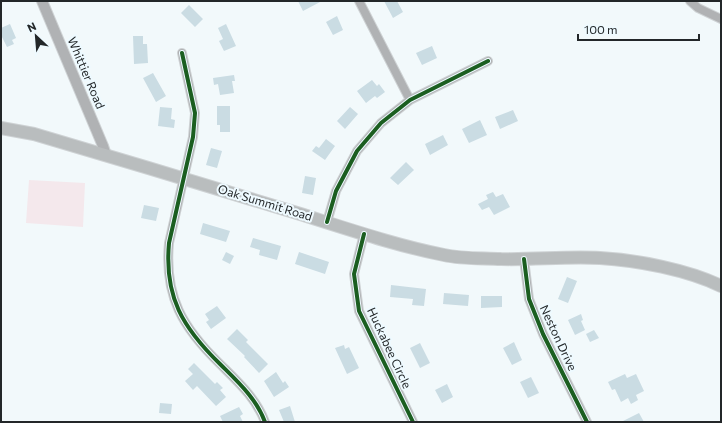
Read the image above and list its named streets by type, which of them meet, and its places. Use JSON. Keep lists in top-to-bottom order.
{
  "streets": {
    "main road": ["Oak Summit Road"],
    "street": ["Whittier Road", "Neston Drive", "Huckabee Circle"]
  },
  "crossings": [
    ["Whittier Road", "Oak Summit Road"],
    ["Oak Summit Road", "Neston Drive"],
    ["Oak Summit Road", "Huckabee Circle"]
  ],
  "scale_bar": "100 m",
  "north": "top left"
}
